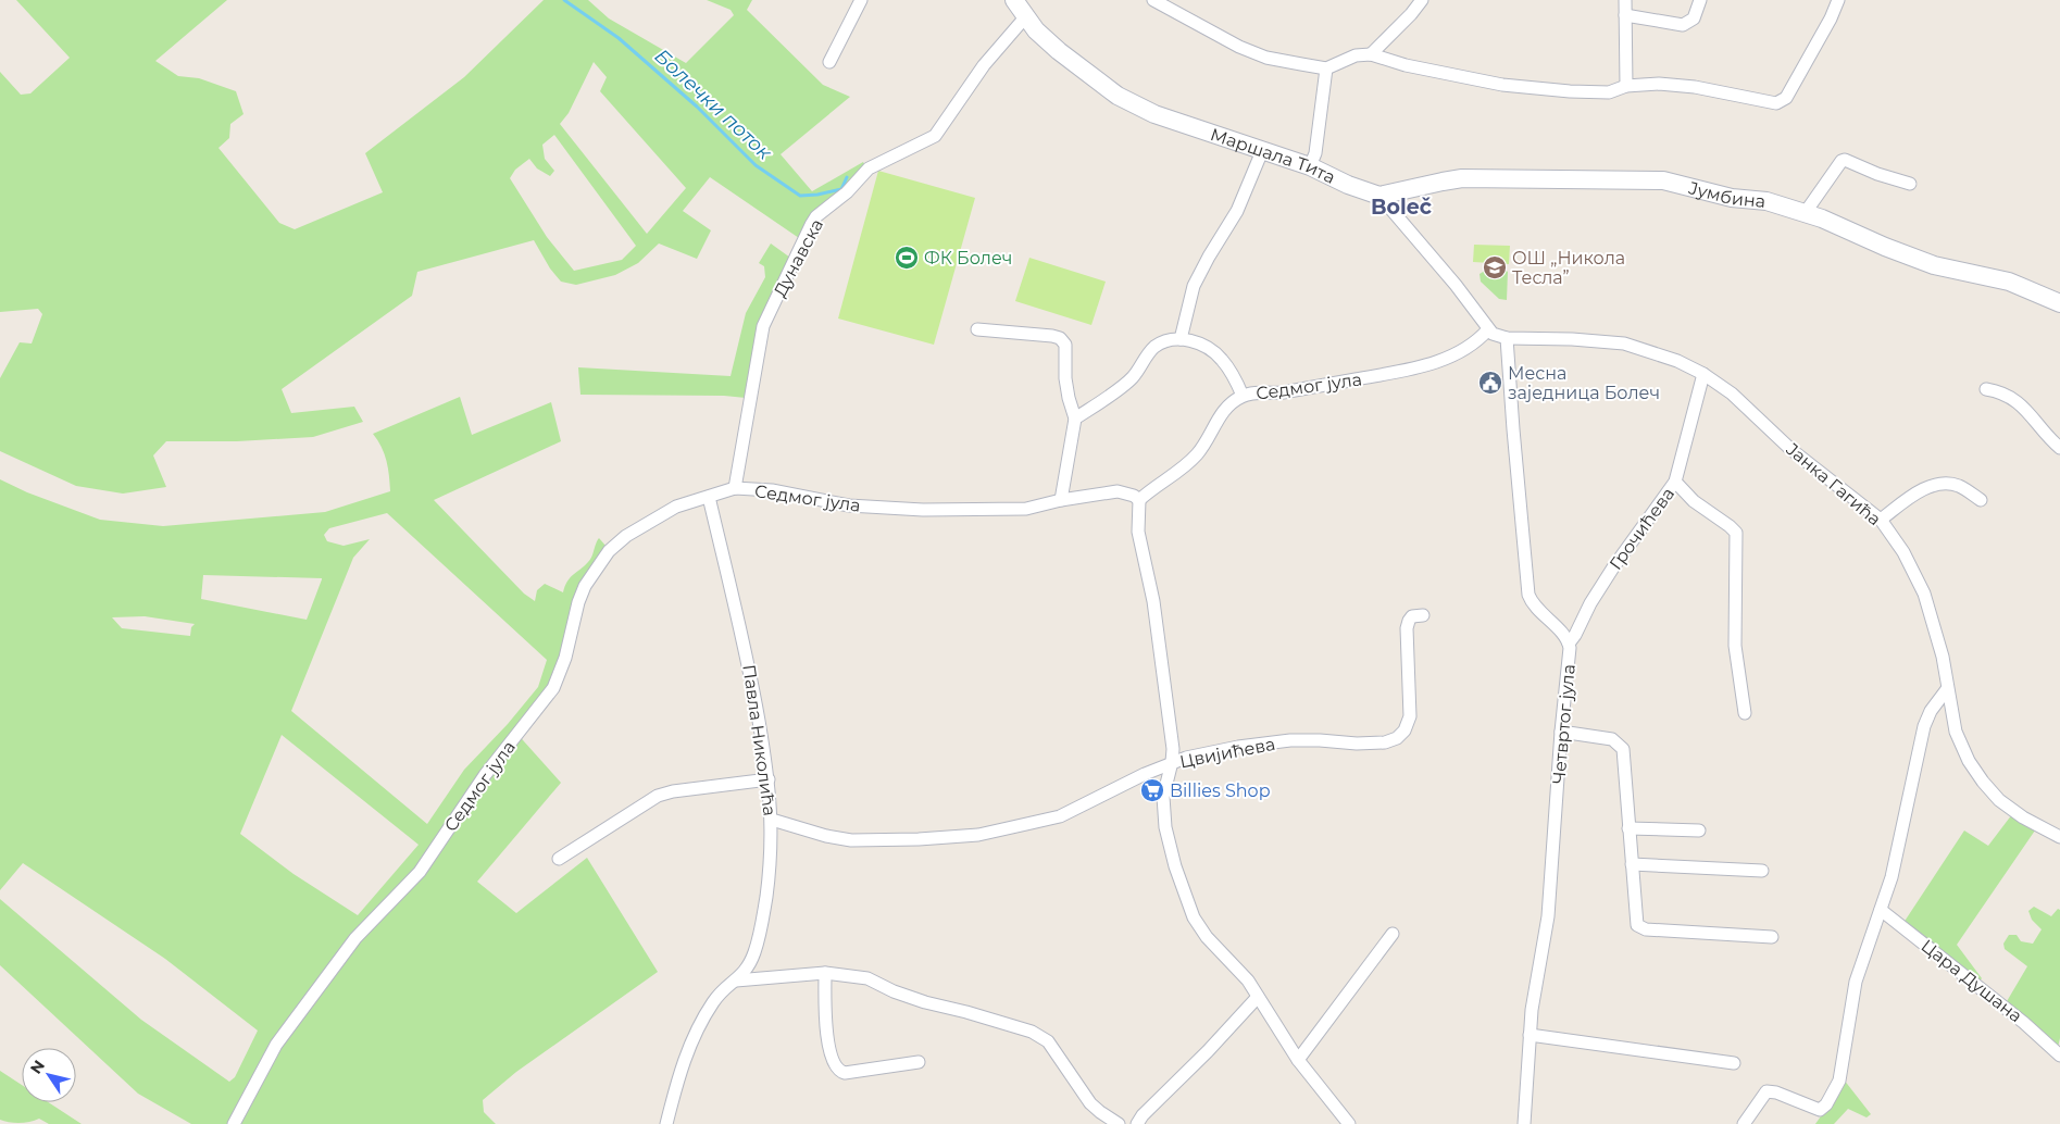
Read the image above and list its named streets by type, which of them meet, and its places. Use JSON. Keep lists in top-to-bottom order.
{
  "streets": {
    "street": [
      "Маршала Тита",
      "Јумбина",
      "Дунавска",
      "Седмог јула",
      "Јанка Гагића",
      "Грочићева",
      "Четвртог јула",
      "Павла Николића",
      "Цвијићева",
      "Цара Душана"
    ]
  },
  "crossings": [
    ["Маршала Тита", "Јумбина"],
    ["Маршала Тита", "Дунавска"],
    ["Дунавска", "Седмог јула"],
    ["Седмог јула", "Павла Николића"],
    ["Јанка Гагића", "Грочићева"],
    ["Јанка Гагића", "Четвртог јула"],
    ["Грочићева", "Четвртог јула"],
    ["Павла Николића", "Цвијићева"]
  ],
  "districts": ["Boleč"],
  "water": ["Болечки поток"],
  "places": {
    "sports": ["ФК Болеч"],
    "school or university": ["ОШ „Никола Тесла”"],
    "public building": ["Месна заједница Болеч"],
    "supermarket": ["Billies Shop"]
  },
  "north": "top left"
}
